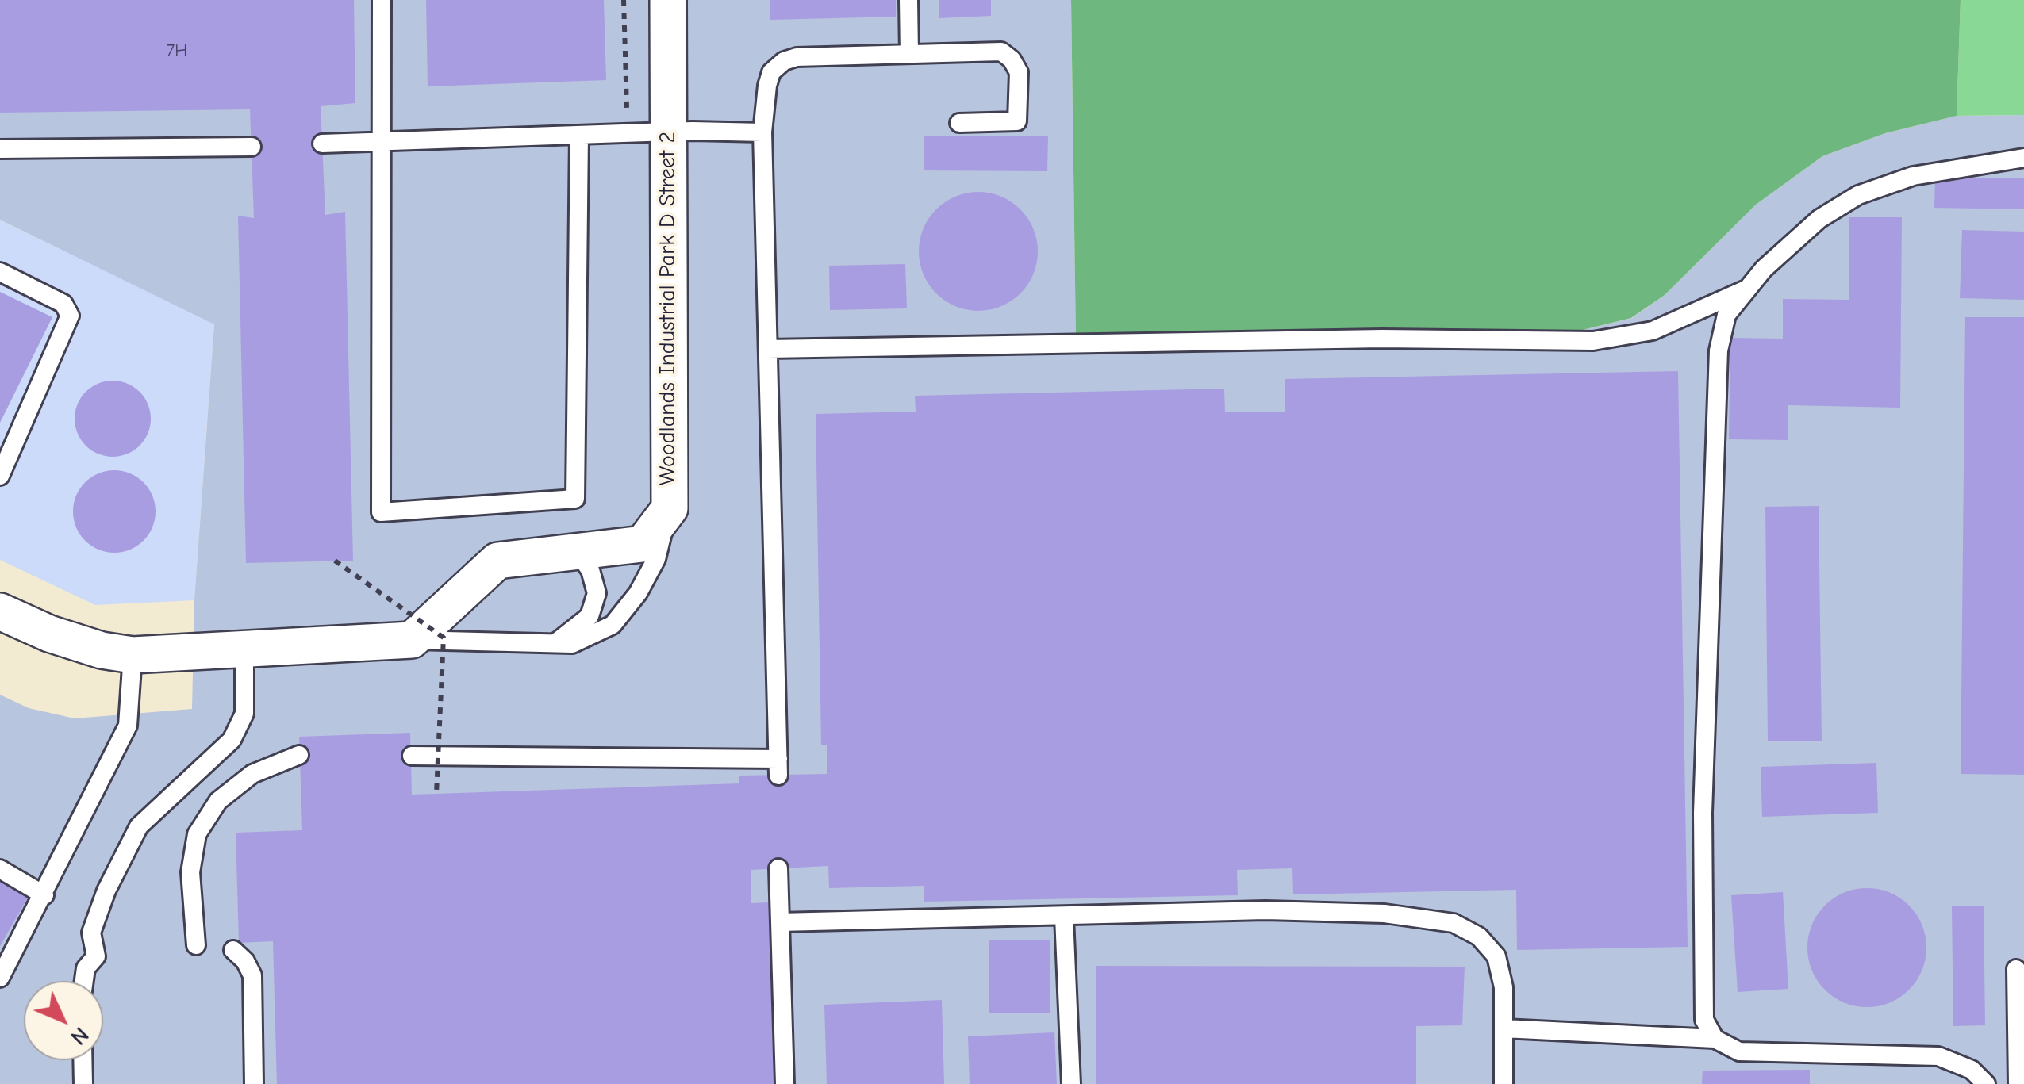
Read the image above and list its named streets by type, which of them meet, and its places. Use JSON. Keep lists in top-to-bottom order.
{
  "streets": {
    "street": ["Woodlands Industrial Park D Street 2"]
  },
  "house_numbers": ["7H"],
  "north": "bottom right"
}
